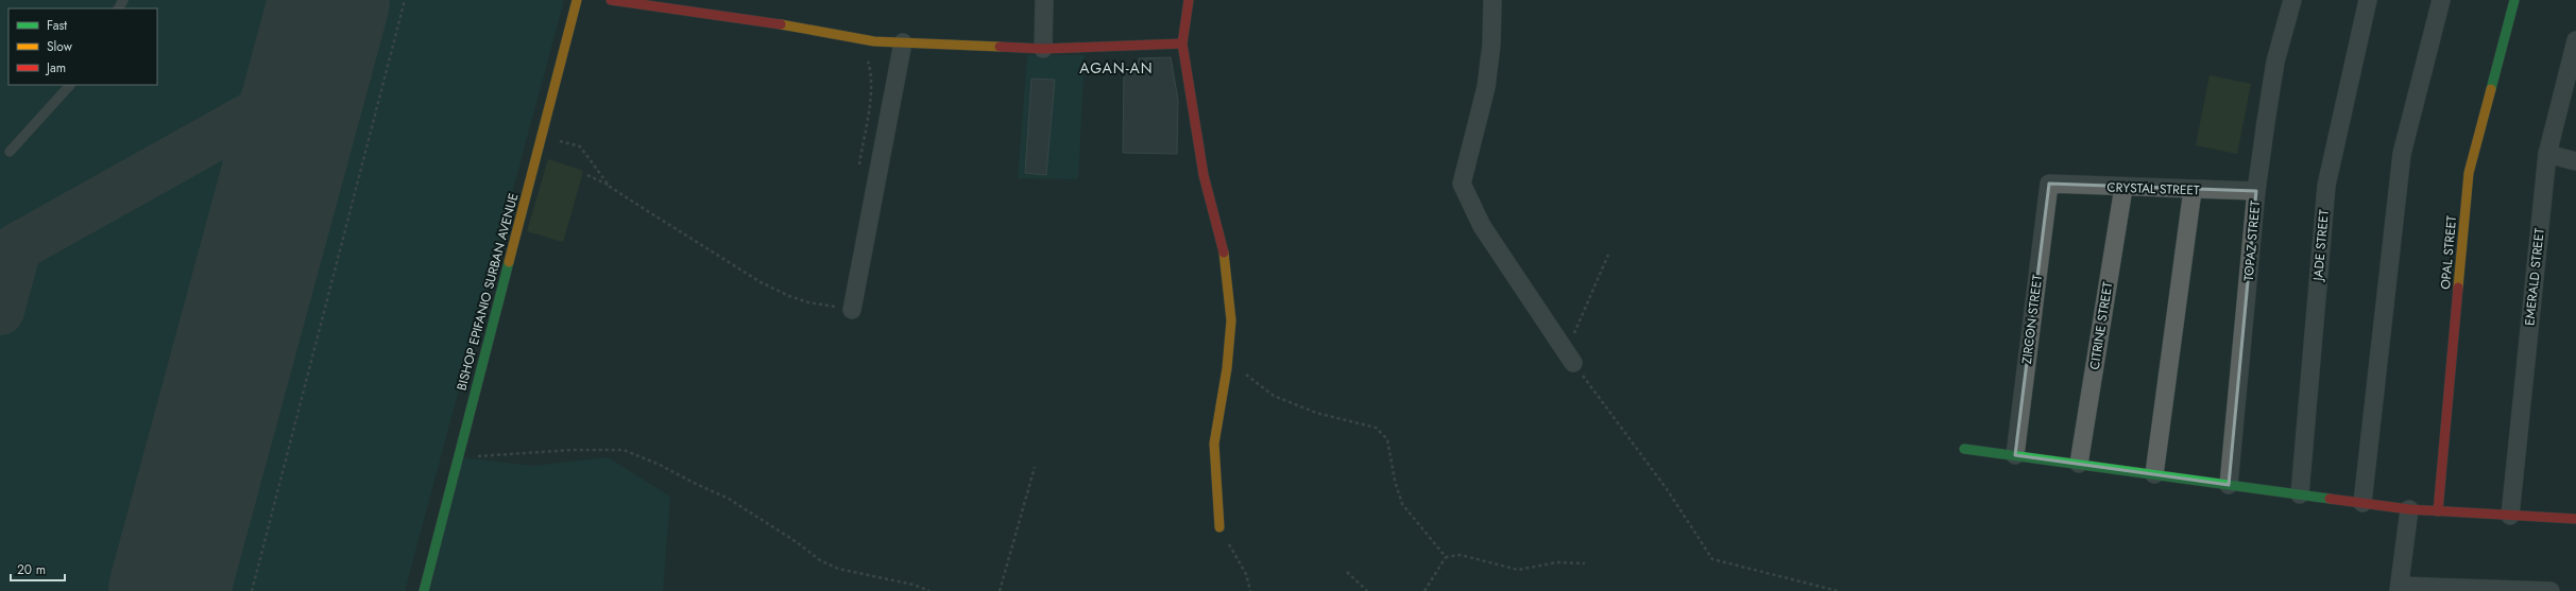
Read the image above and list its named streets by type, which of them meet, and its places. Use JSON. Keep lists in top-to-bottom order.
{
  "streets": {
    "street": [
      "CRYSTAL STREET",
      "TOPAZ STREET",
      "JADE STREET",
      "OPAL STREET",
      "EMERALD STREET",
      "BISHOP EPIFANIO SURBAN AVENUE",
      "ZIRCON STREET",
      "CITRINE STREET"
    ]
  },
  "crossings": [
    ["CRYSTAL STREET", "TOPAZ STREET"],
    ["CRYSTAL STREET", "ZIRCON STREET"],
    ["CRYSTAL STREET", "CITRINE STREET"]
  ],
  "districts": ["AGAN-AN"],
  "legend": ["Fast", "Slow", "Jam"],
  "scale_bar": "20 m"
}
